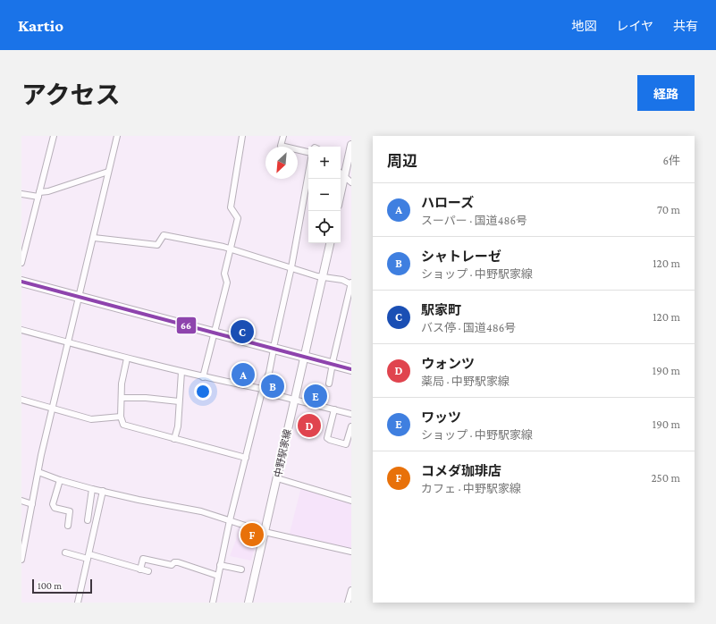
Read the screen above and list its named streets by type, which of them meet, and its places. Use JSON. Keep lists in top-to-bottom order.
{
  "streets": {
    "main road": ["中野駅家線"]
  },
  "lines": ["transit line 66"],
  "scale_bar": "100 m",
  "north": "bottom left",
  "page": {
    "header": "Kartio",
    "nav": ["地図", "レイヤ", "共有"],
    "title": "アクセス",
    "buttons": "経路",
    "heading": ["周辺", "6件"],
    "map_buttons": ["+", "−"],
    "list": [
      {
        "mark": "A",
        "name": "ハローズ",
        "note": "スーパー · 国道486号",
        "value": "70 m"
      },
      {
        "mark": "B",
        "name": "シャトレーゼ",
        "note": "ショップ · 中野駅家線",
        "value": "120 m"
      },
      {
        "mark": "C",
        "name": "駅家町",
        "note": "バス停 · 国道486号",
        "value": "120 m"
      },
      {
        "mark": "D",
        "name": "ウォンツ",
        "note": "薬局 · 中野駅家線",
        "value": "190 m"
      },
      {
        "mark": "E",
        "name": "ワッツ",
        "note": "ショップ · 中野駅家線",
        "value": "190 m"
      },
      {
        "mark": "F",
        "name": "コメダ珈琲店",
        "note": "カフェ · 中野駅家線",
        "value": "250 m"
      }
    ],
    "pins": [
      "C",
      "A",
      "B",
      "E",
      "D",
      "F"
    ],
    "scale": "100 m"
  }
}
